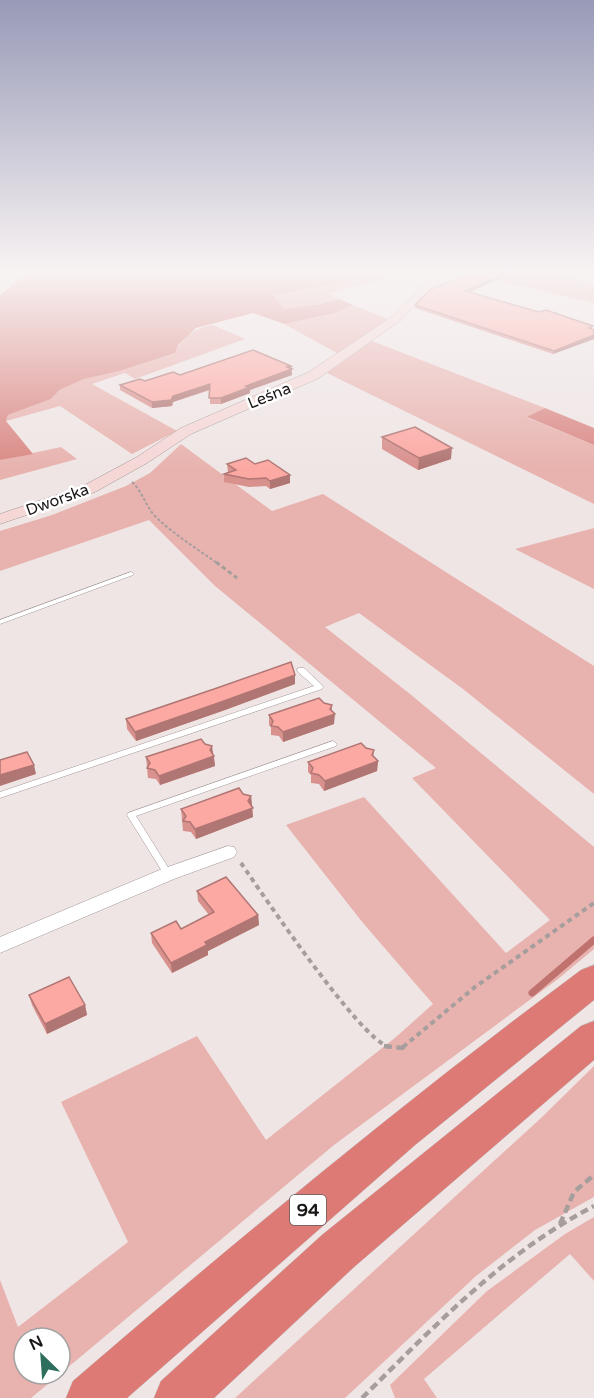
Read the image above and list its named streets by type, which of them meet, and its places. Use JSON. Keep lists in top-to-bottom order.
{
  "streets": {
    "highway": ["94"],
    "street": ["Leśna", "Dworska"]
  },
  "crossings": [
    ["Leśna", "Dworska"]
  ],
  "north": "top left"
}
